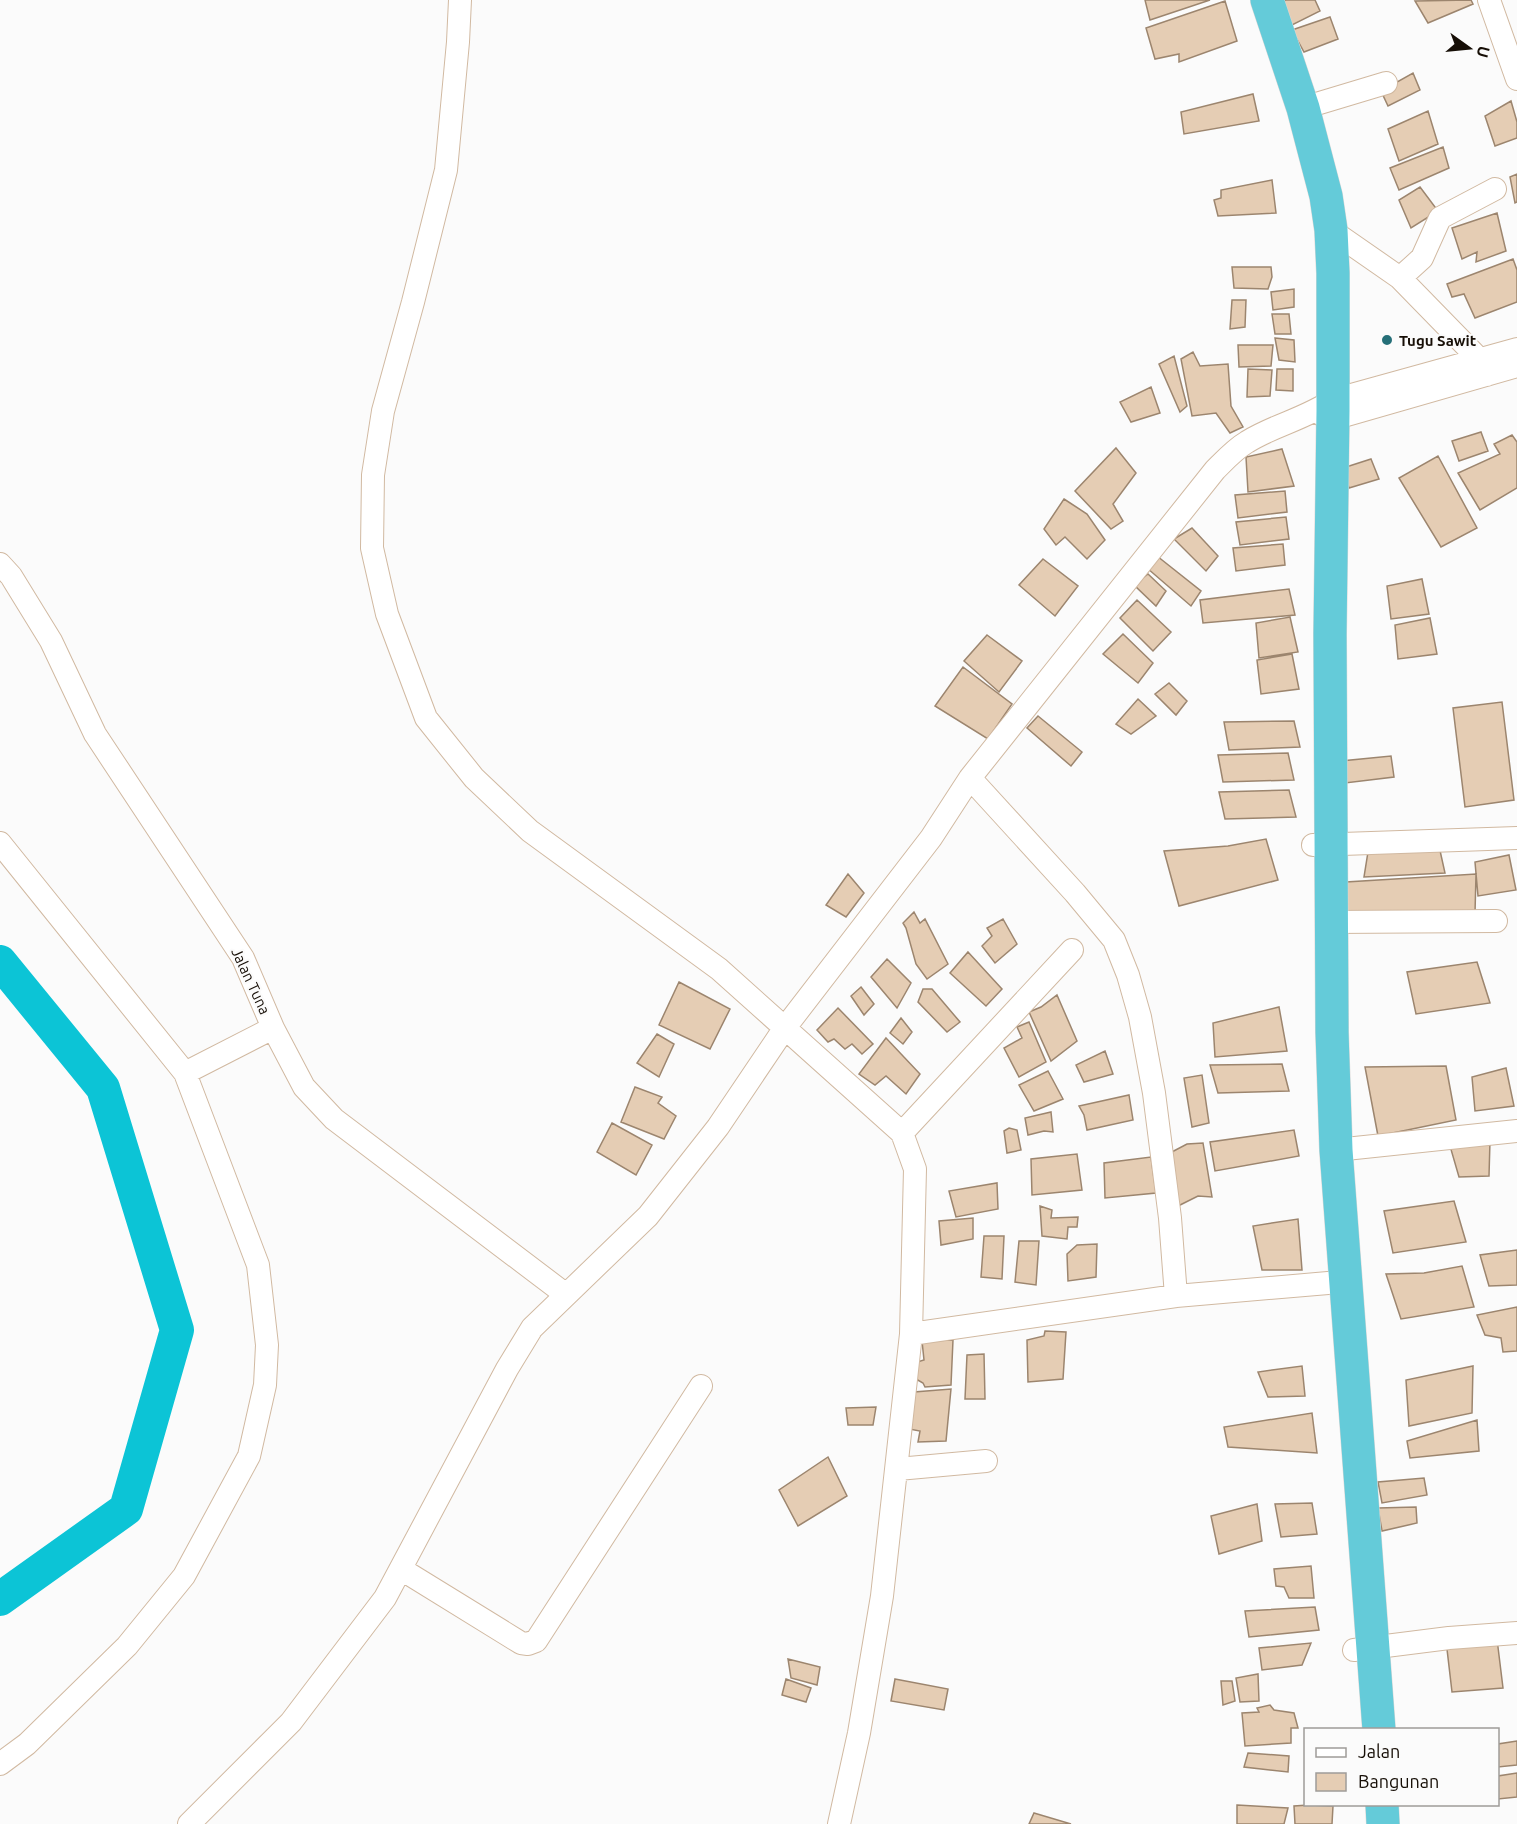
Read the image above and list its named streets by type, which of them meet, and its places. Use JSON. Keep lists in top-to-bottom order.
{
  "streets": {
    "street": ["Jalan Tuna"]
  },
  "places": ["Tugu Sawit"],
  "legend": ["Jalan", "Bangunan"],
  "north": "right"
}
